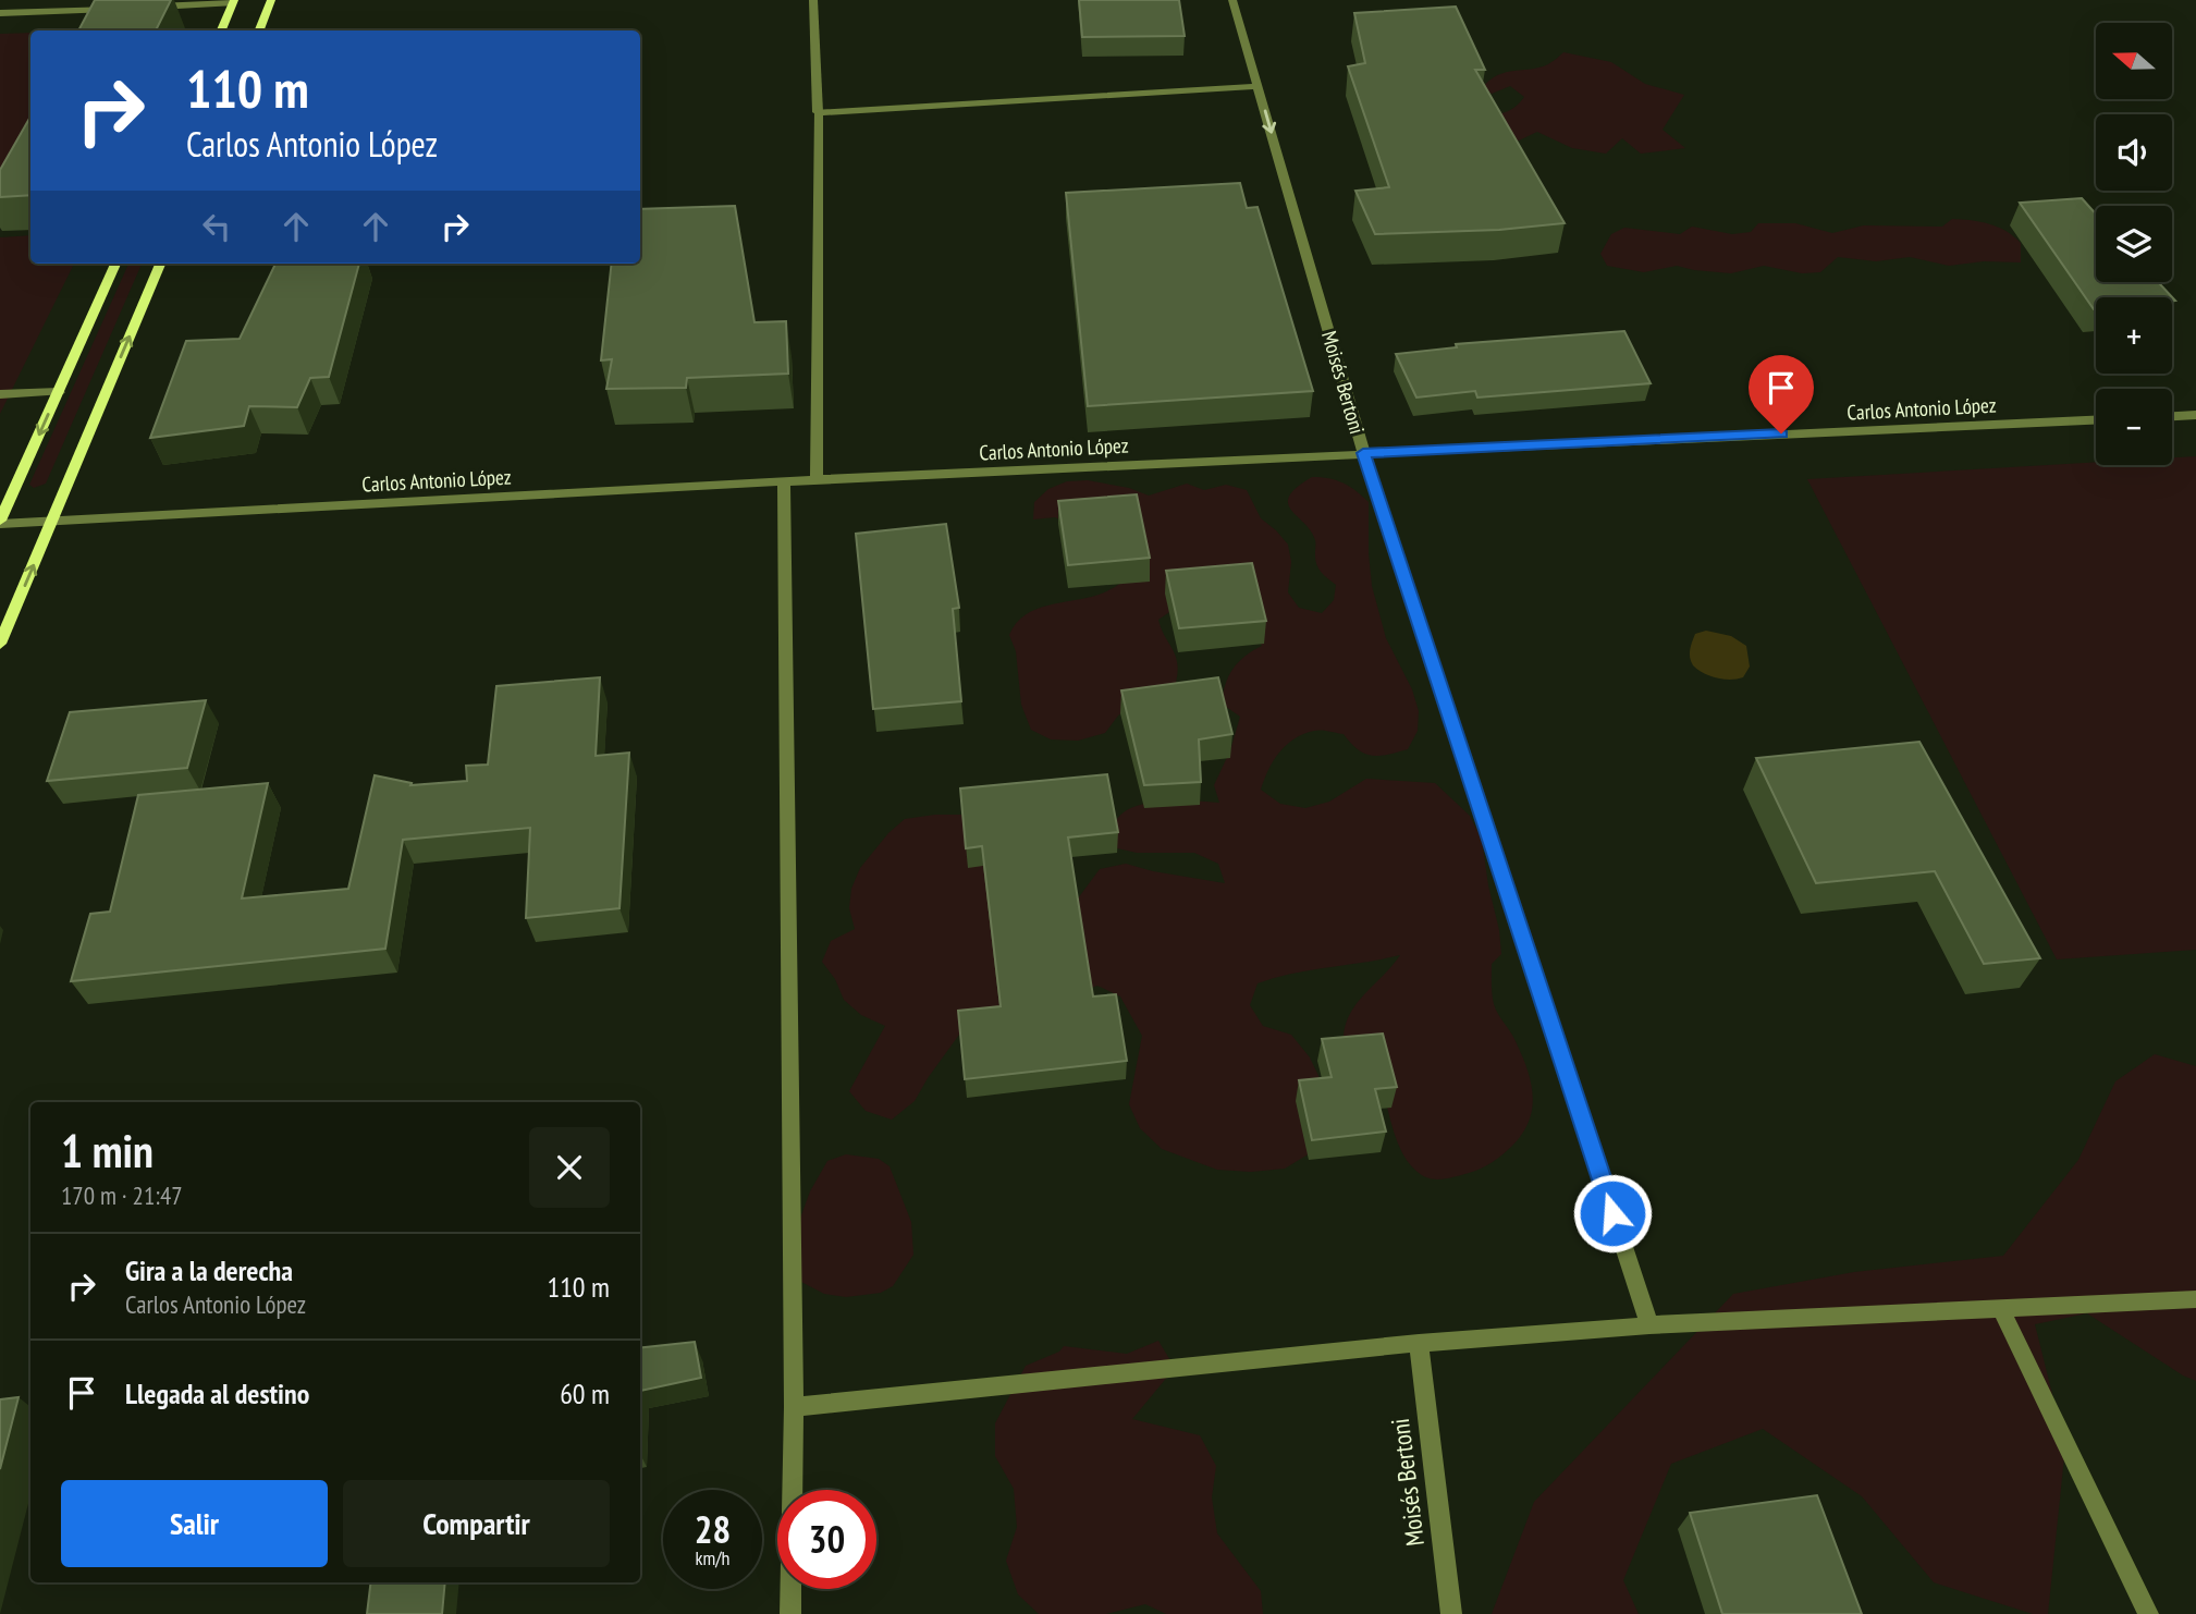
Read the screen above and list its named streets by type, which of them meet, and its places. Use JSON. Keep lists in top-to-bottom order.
{
  "streets": {
    "street": ["Moisés Bertoni", "Carlos Antonio López"]
  },
  "crossings": [
    ["Moisés Bertoni", "Carlos Antonio López"]
  ],
  "north": "left",
  "page": {
    "map_buttons": ["+", "−"],
    "turn": ["110 m", "Carlos Antonio López"],
    "heading": ["1 min", "170 m · 21:47"],
    "list": [
      {
        "name": "Gira a la derecha",
        "note": "Carlos Antonio López",
        "value": "110 m"
      },
      {
        "name": "Llegada al destino",
        "value": "60 m"
      }
    ],
    "buttons": ["Salir", "Compartir"],
    "speed": "28 km/h",
    "limit": "30"
  }
}
